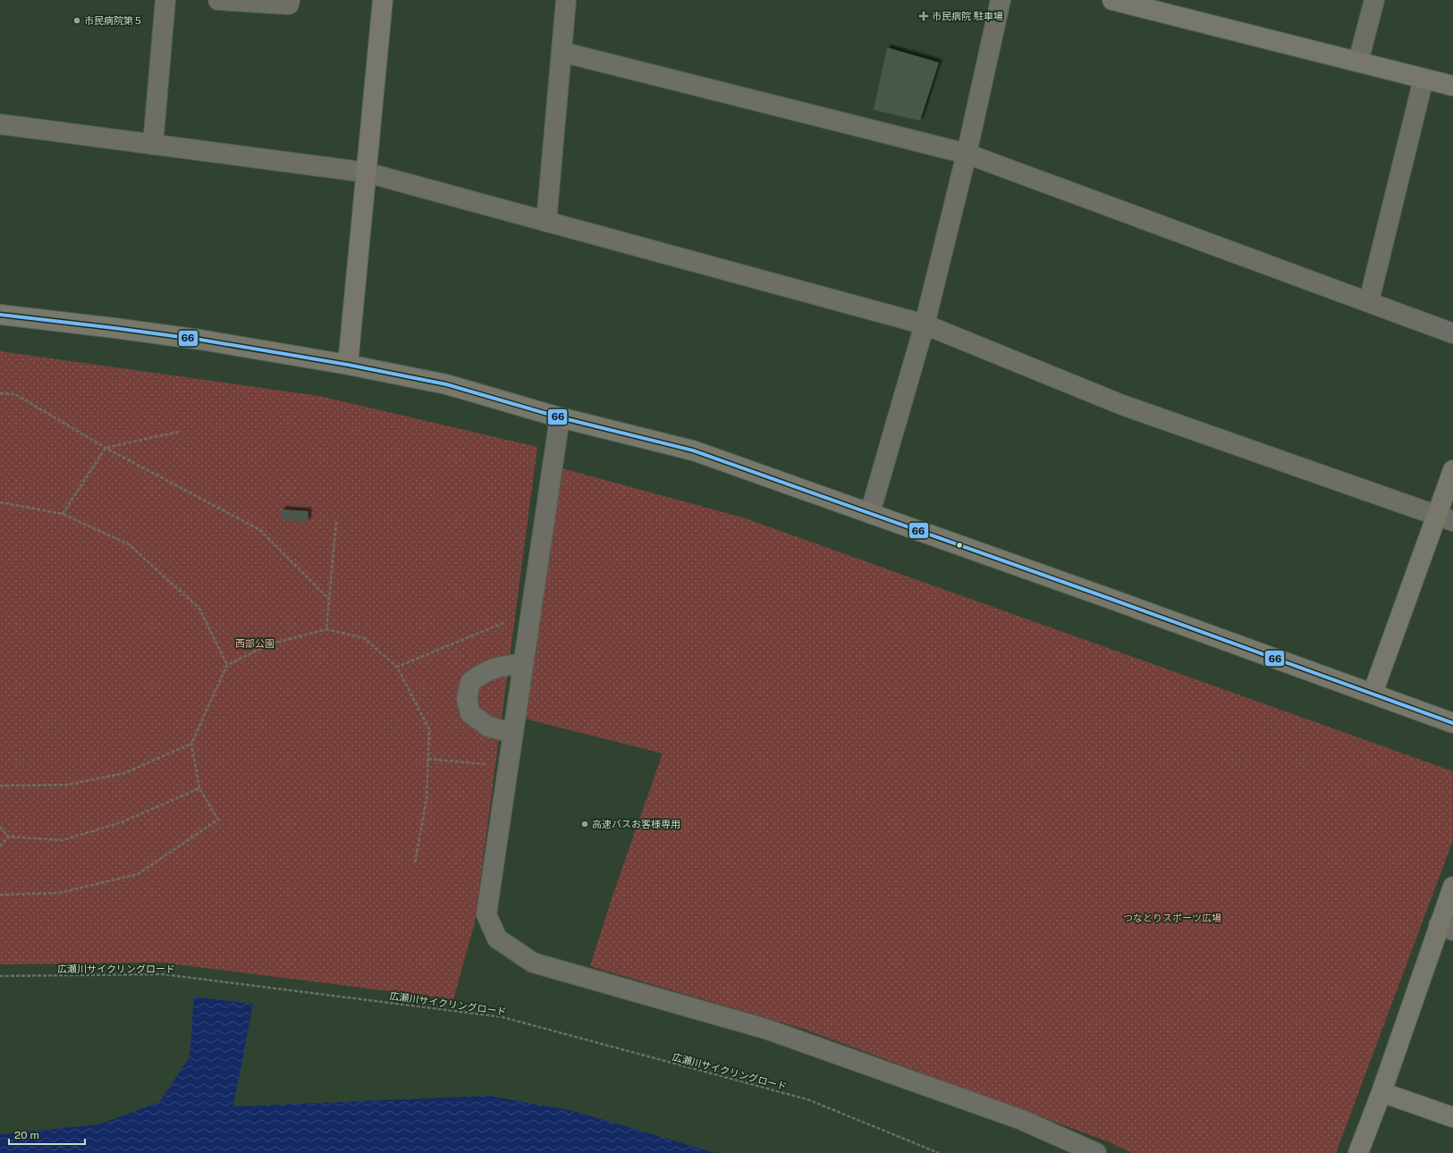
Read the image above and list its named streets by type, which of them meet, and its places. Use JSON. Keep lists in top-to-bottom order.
{
  "streets": {
    "path": ["広瀬川サイクリングロード"]
  },
  "parks": ["西部公園", "つなとりスポーツ広場"],
  "places": {
    "health": ["市民病院 駐車場"],
    "other": ["市民病院第５", "高速バスお客様専用"]
  },
  "lines": ["transit line 66"],
  "scale_bar": "20 m"
}
